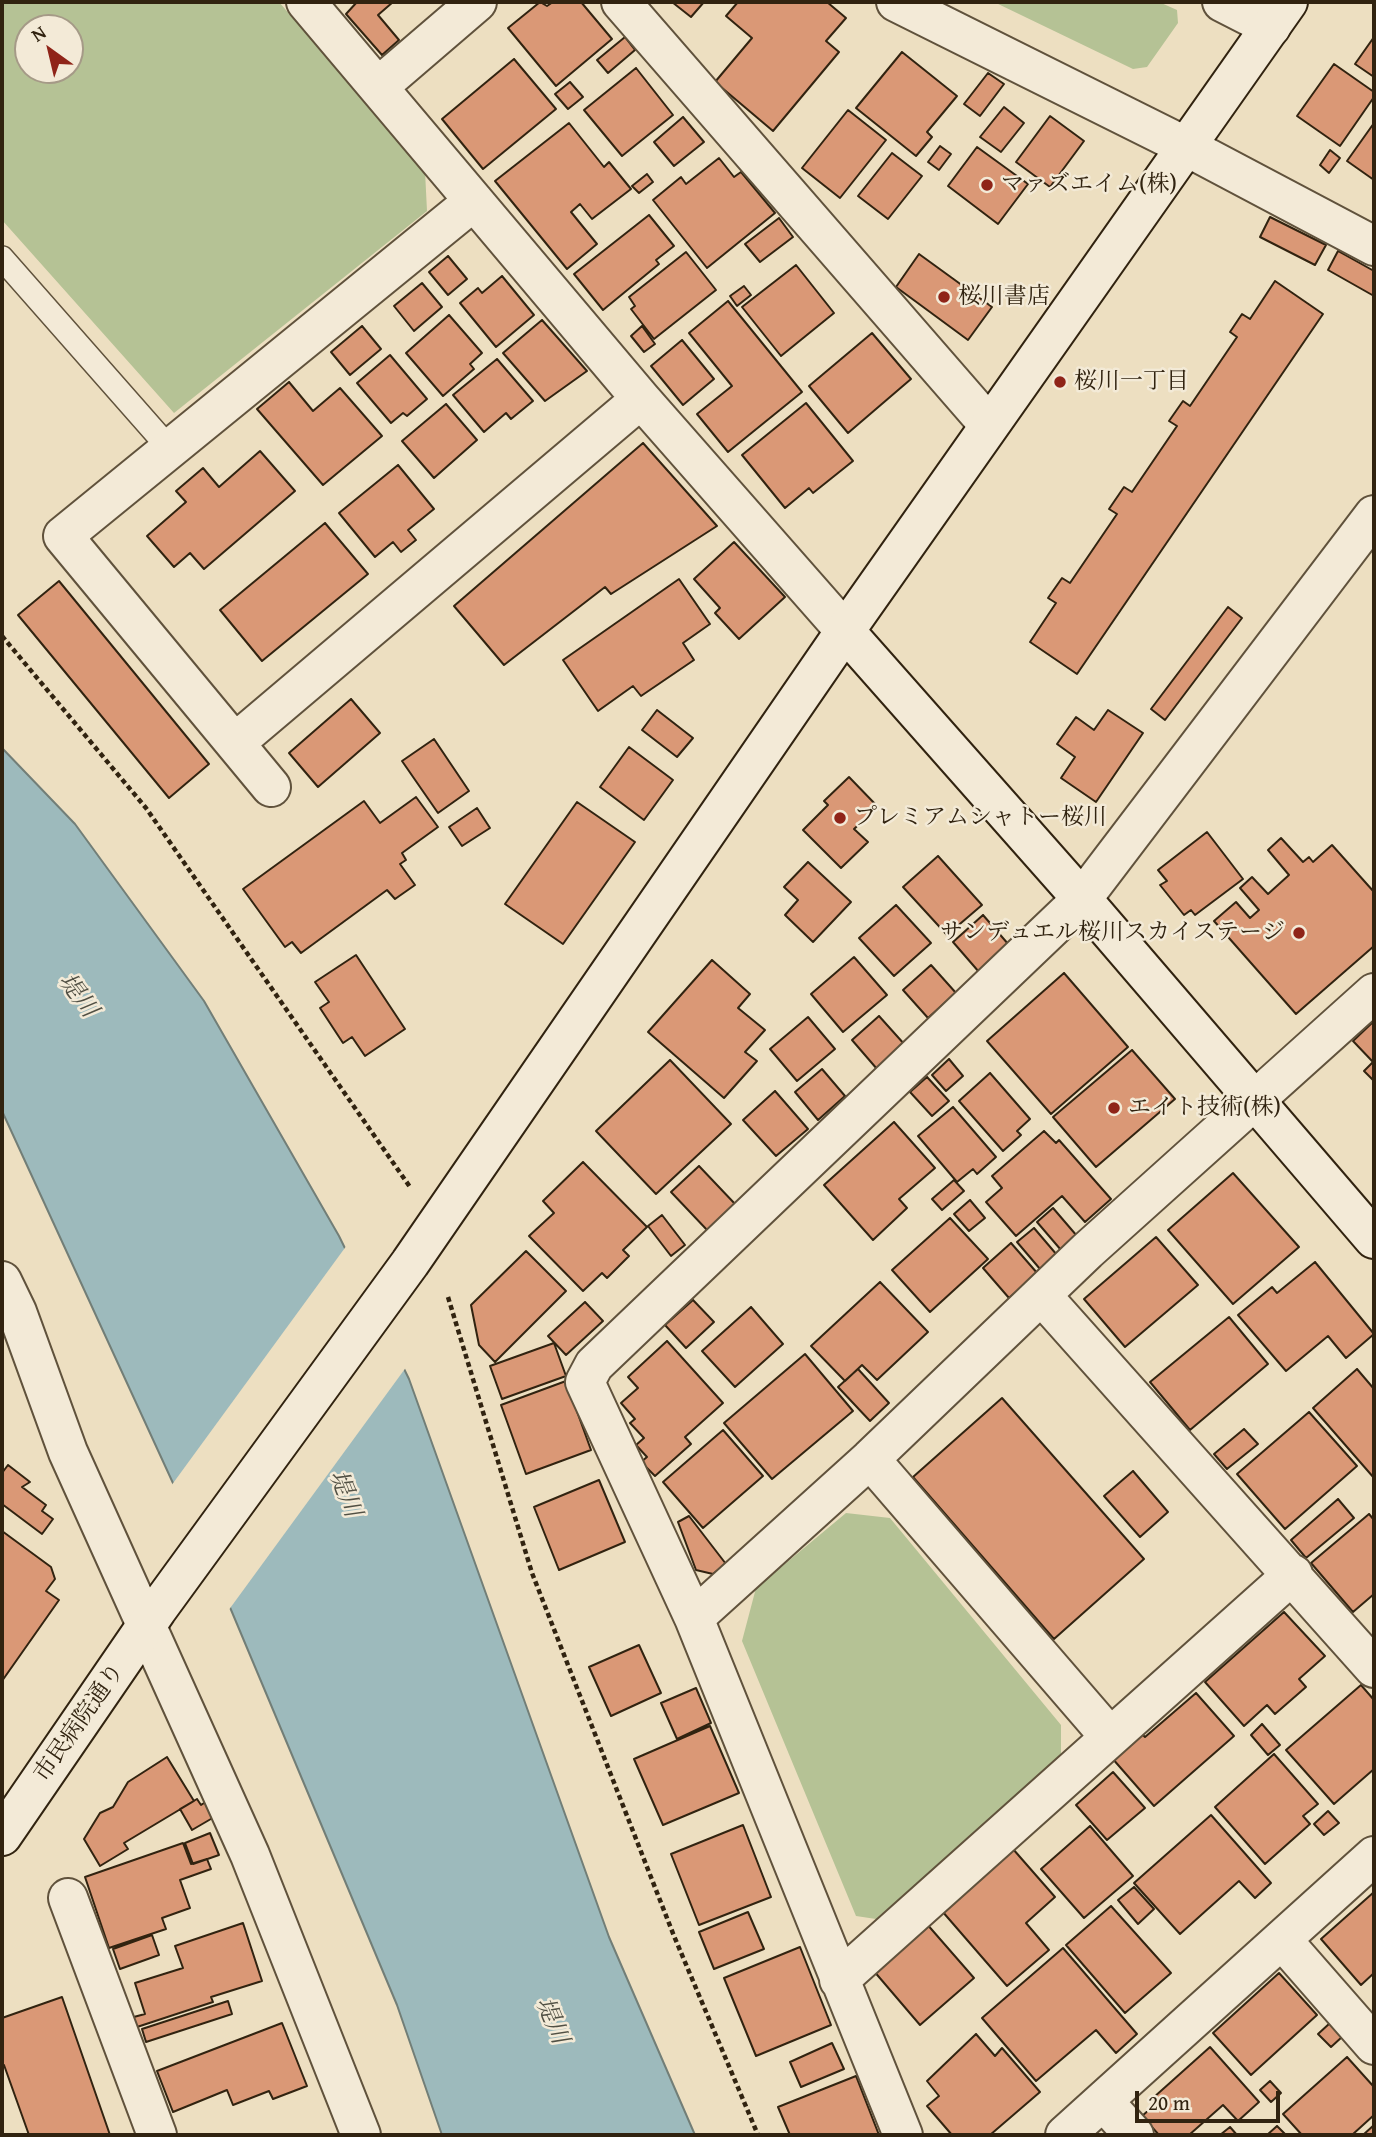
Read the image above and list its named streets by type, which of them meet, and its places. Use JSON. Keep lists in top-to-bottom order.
{
  "streets": {
    "street": ["市民病院通り"]
  },
  "water": ["堤川"],
  "places": [
    "マァズエイム(株)",
    "桜川書店",
    "桜川一丁目",
    "プレミアムシャトー桜川",
    "サンデュエル桜川スカイステージ",
    "エイト技術(株)"
  ],
  "scale_bar": "20 m",
  "north": "top left"
}
